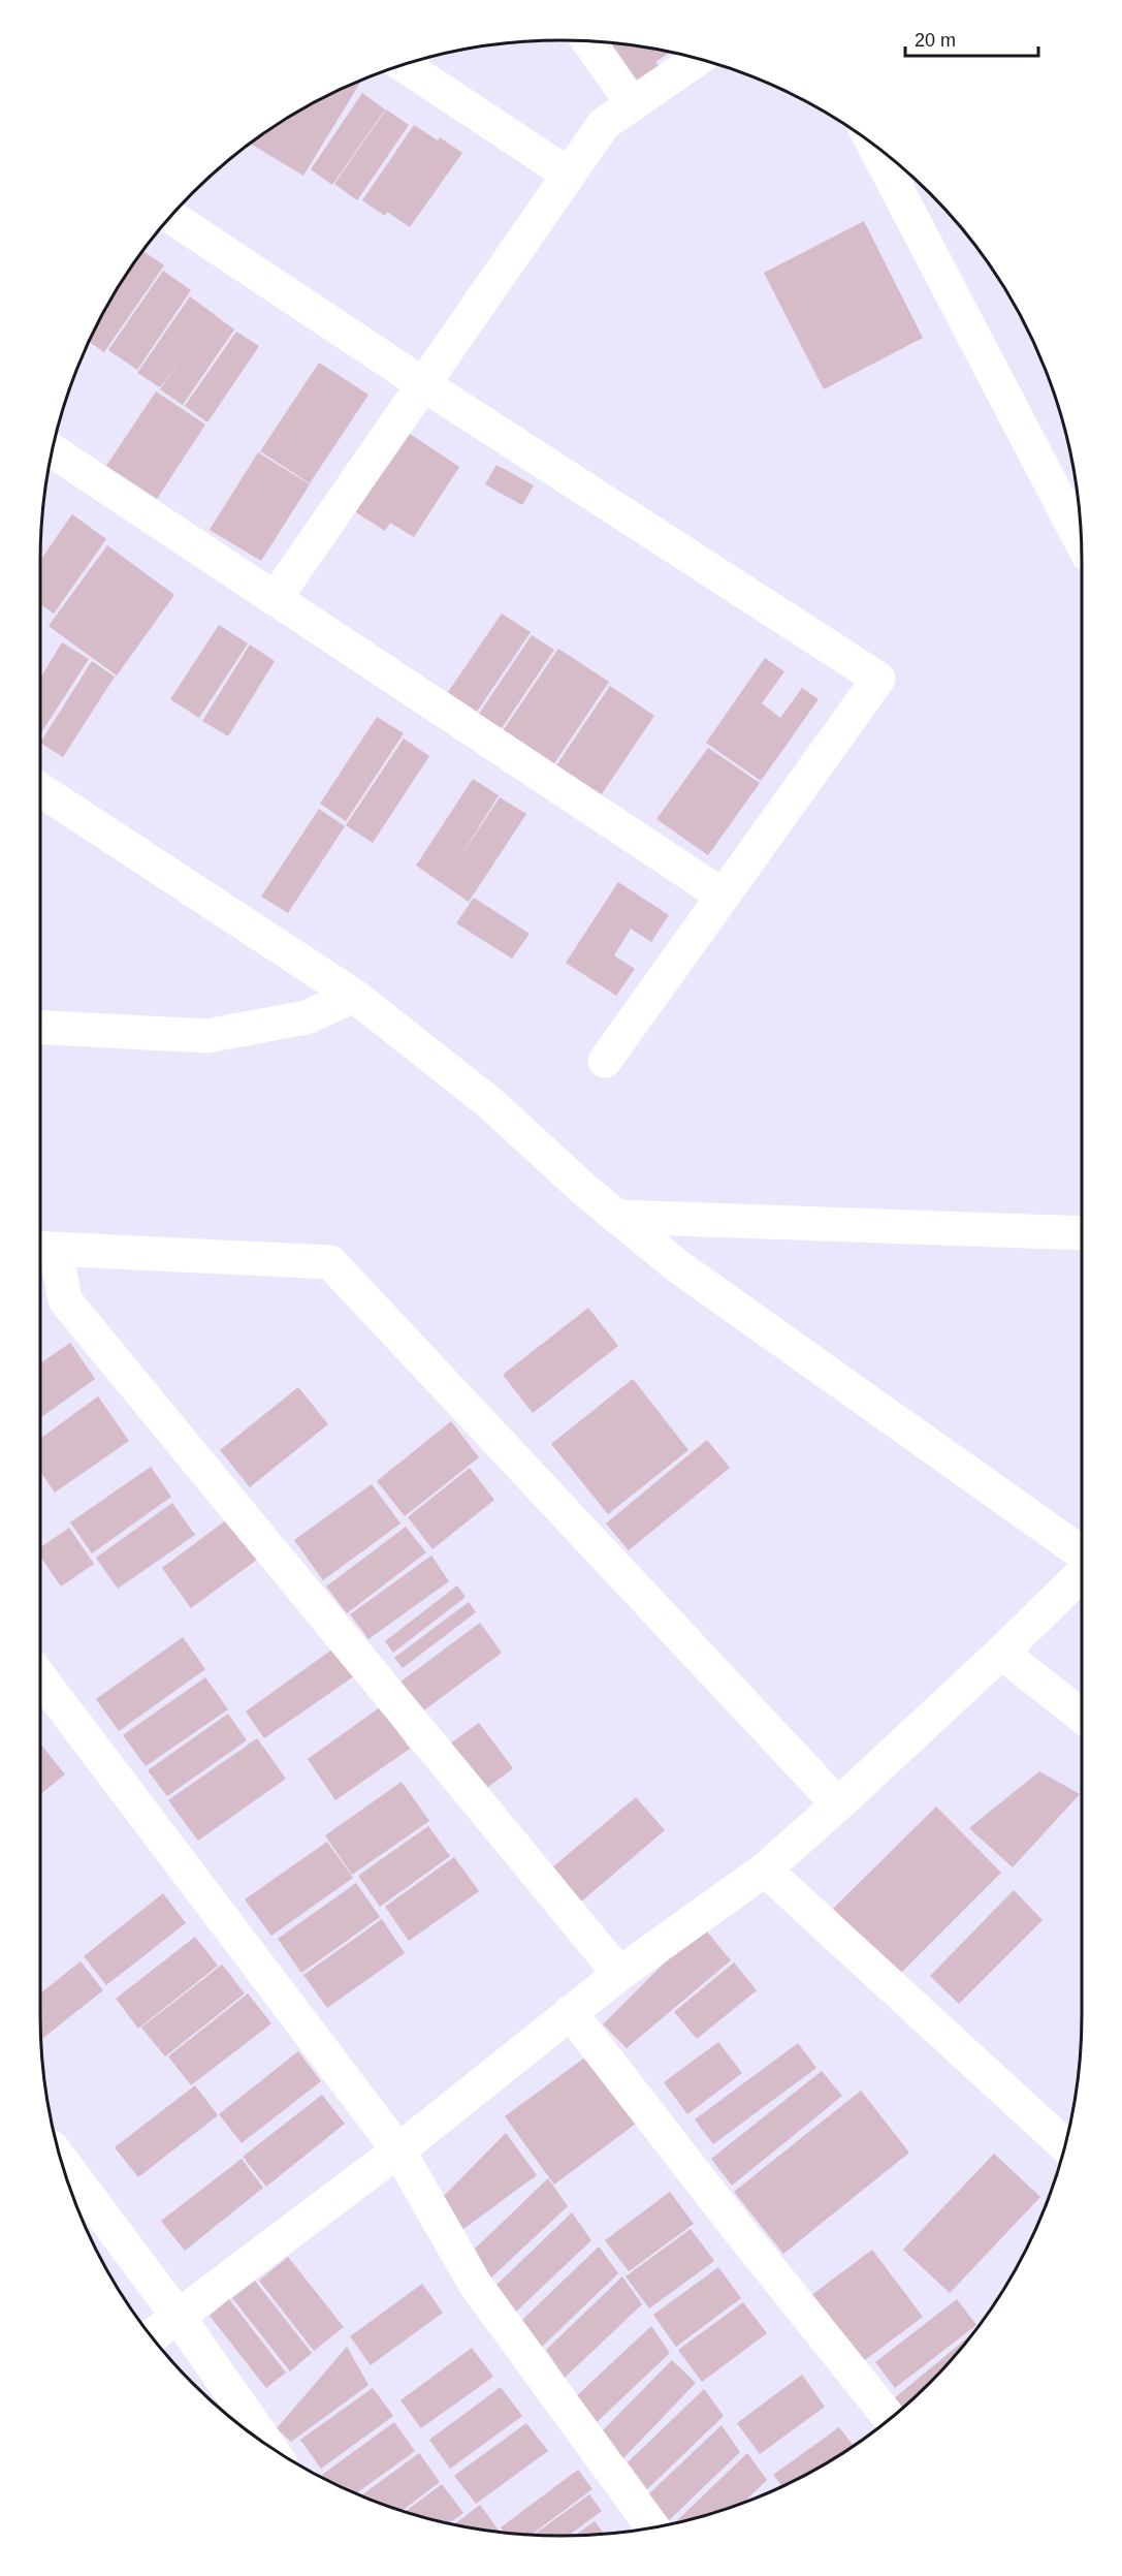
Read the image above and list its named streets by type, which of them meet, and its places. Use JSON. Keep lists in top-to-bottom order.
{
  "scale_bar": "20 m"
}
